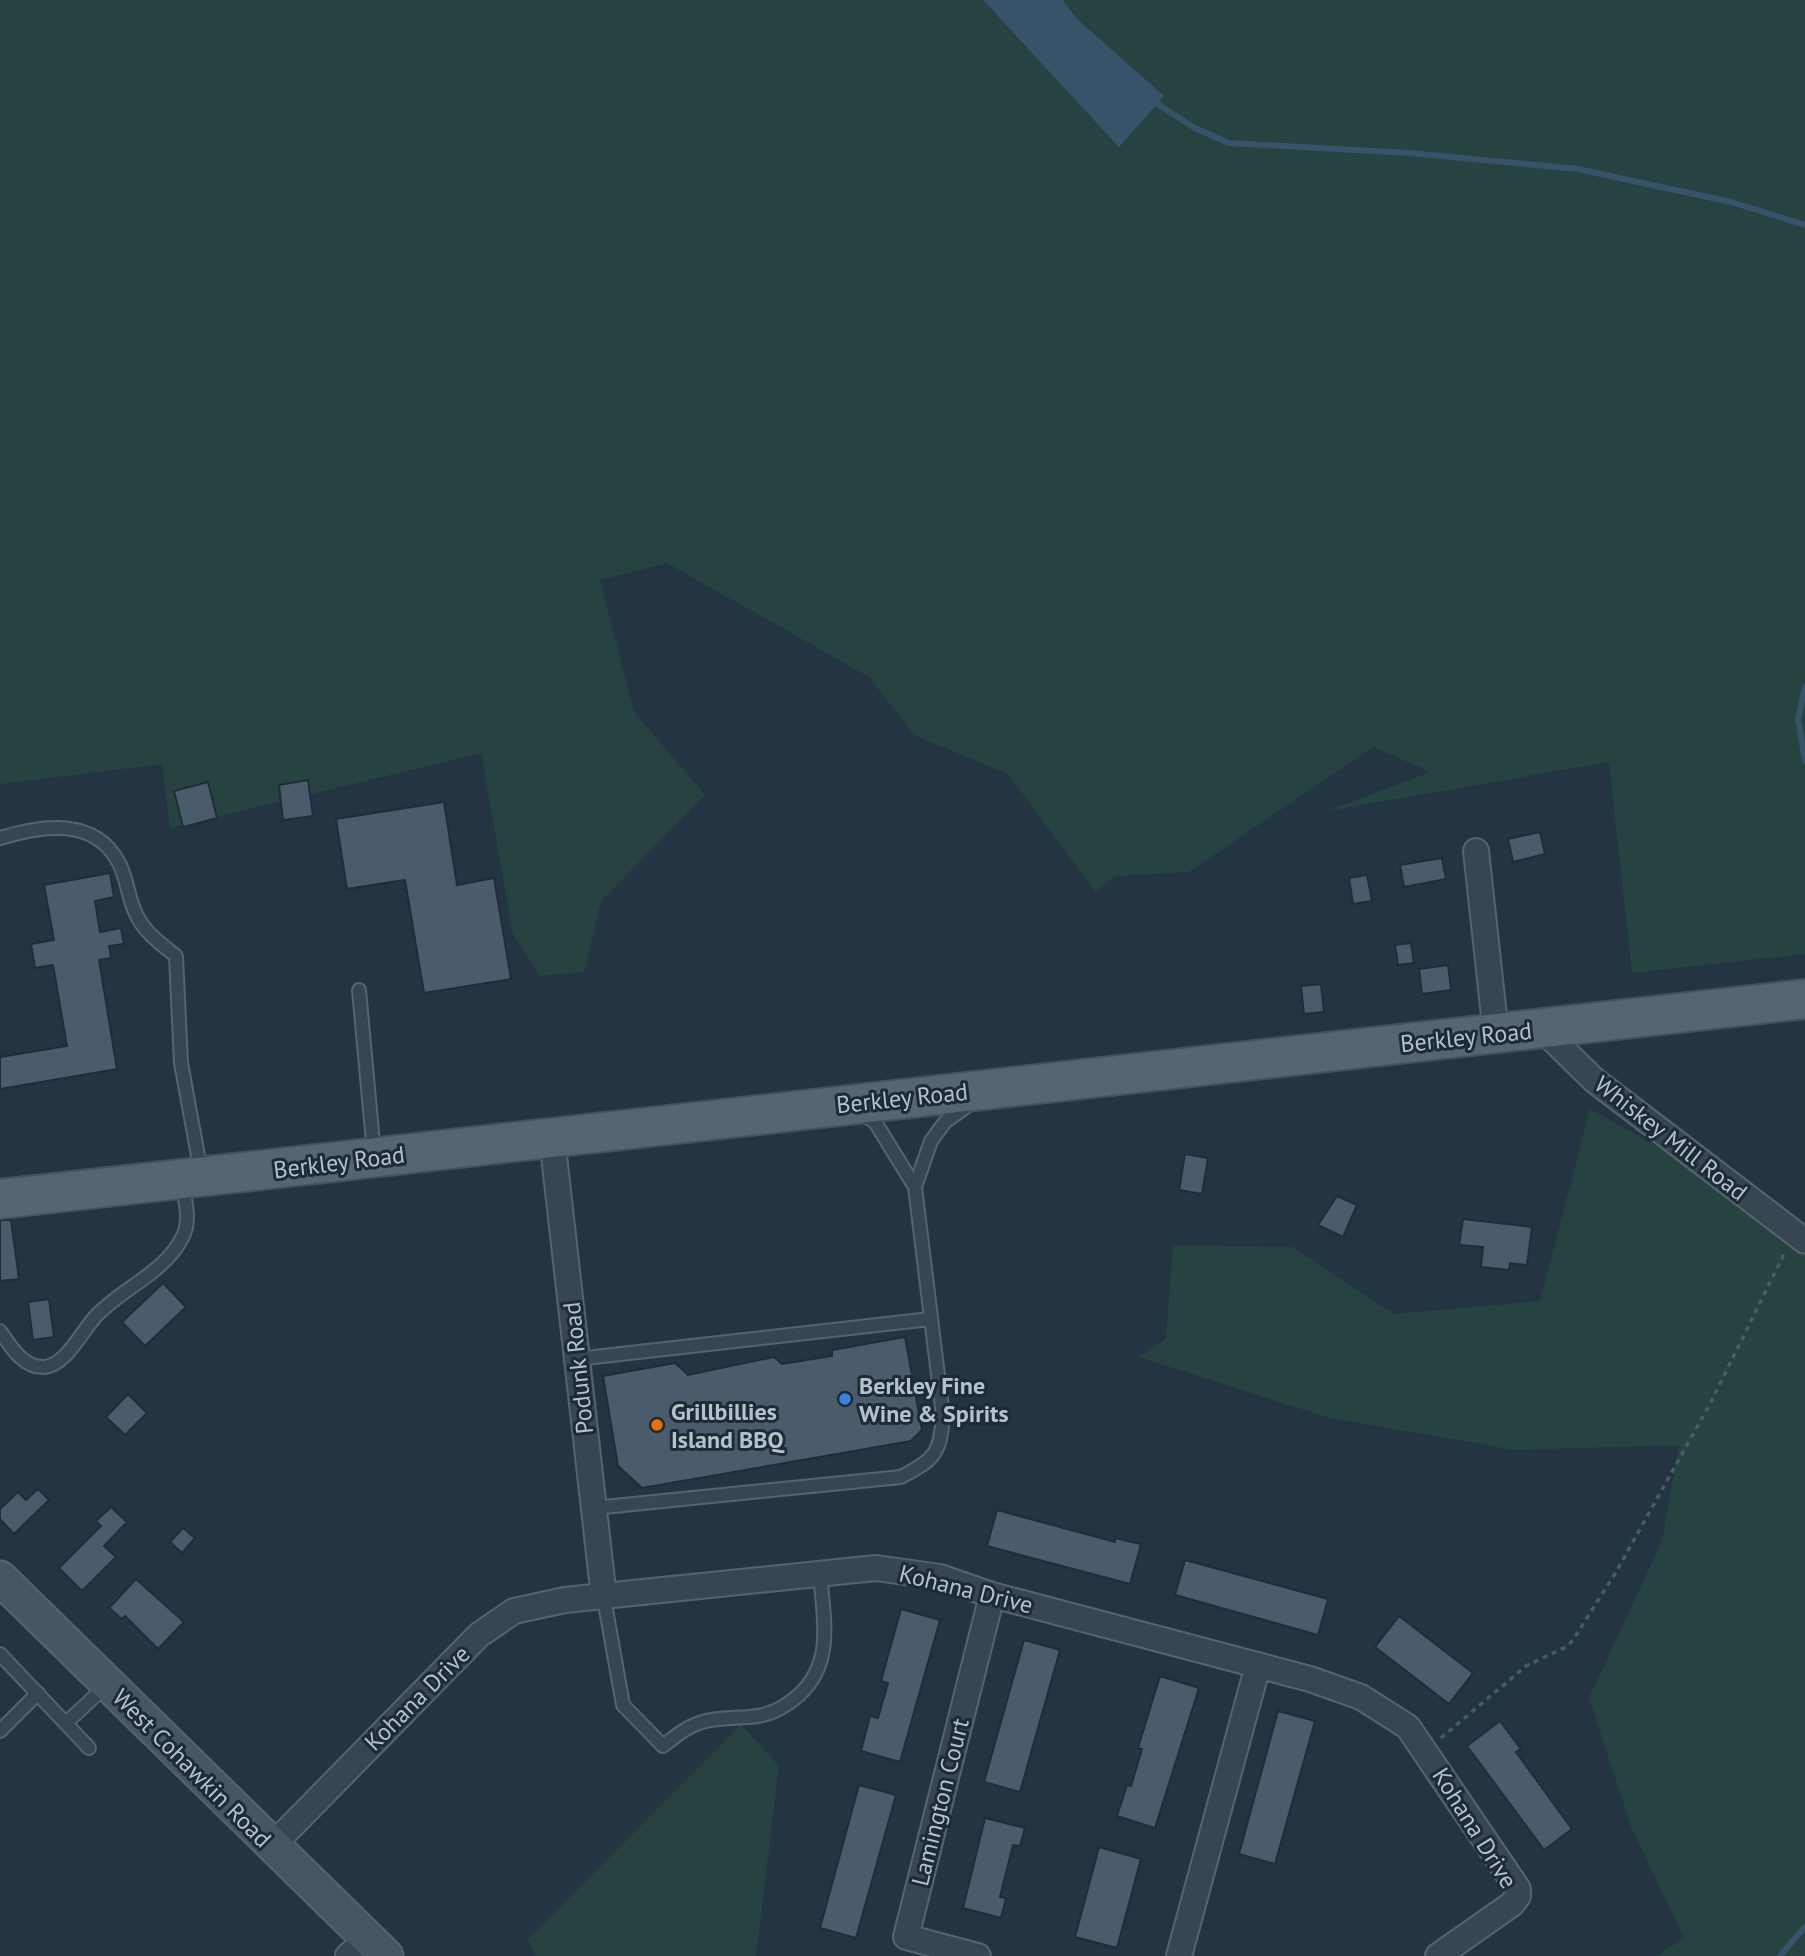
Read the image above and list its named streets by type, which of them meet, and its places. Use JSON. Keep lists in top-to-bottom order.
{
  "streets": {
    "main road": ["Berkley Road", "West Cohawkin Road"],
    "street": [
      "Whiskey Mill Road",
      "Podunk Road",
      "Kohana Drive",
      "Lamington Court"
    ]
  },
  "crossings": [
    ["Berkley Road", "Whiskey Mill Road"],
    ["Berkley Road", "Podunk Road"],
    ["Podunk Road", "Kohana Drive"],
    ["Kohana Drive", "West Cohawkin Road"],
    ["Kohana Drive", "Lamington Court"]
  ],
  "places": ["Berkley Fine Wine & Spirits", "Grillbillies Island BBQ"]
}
